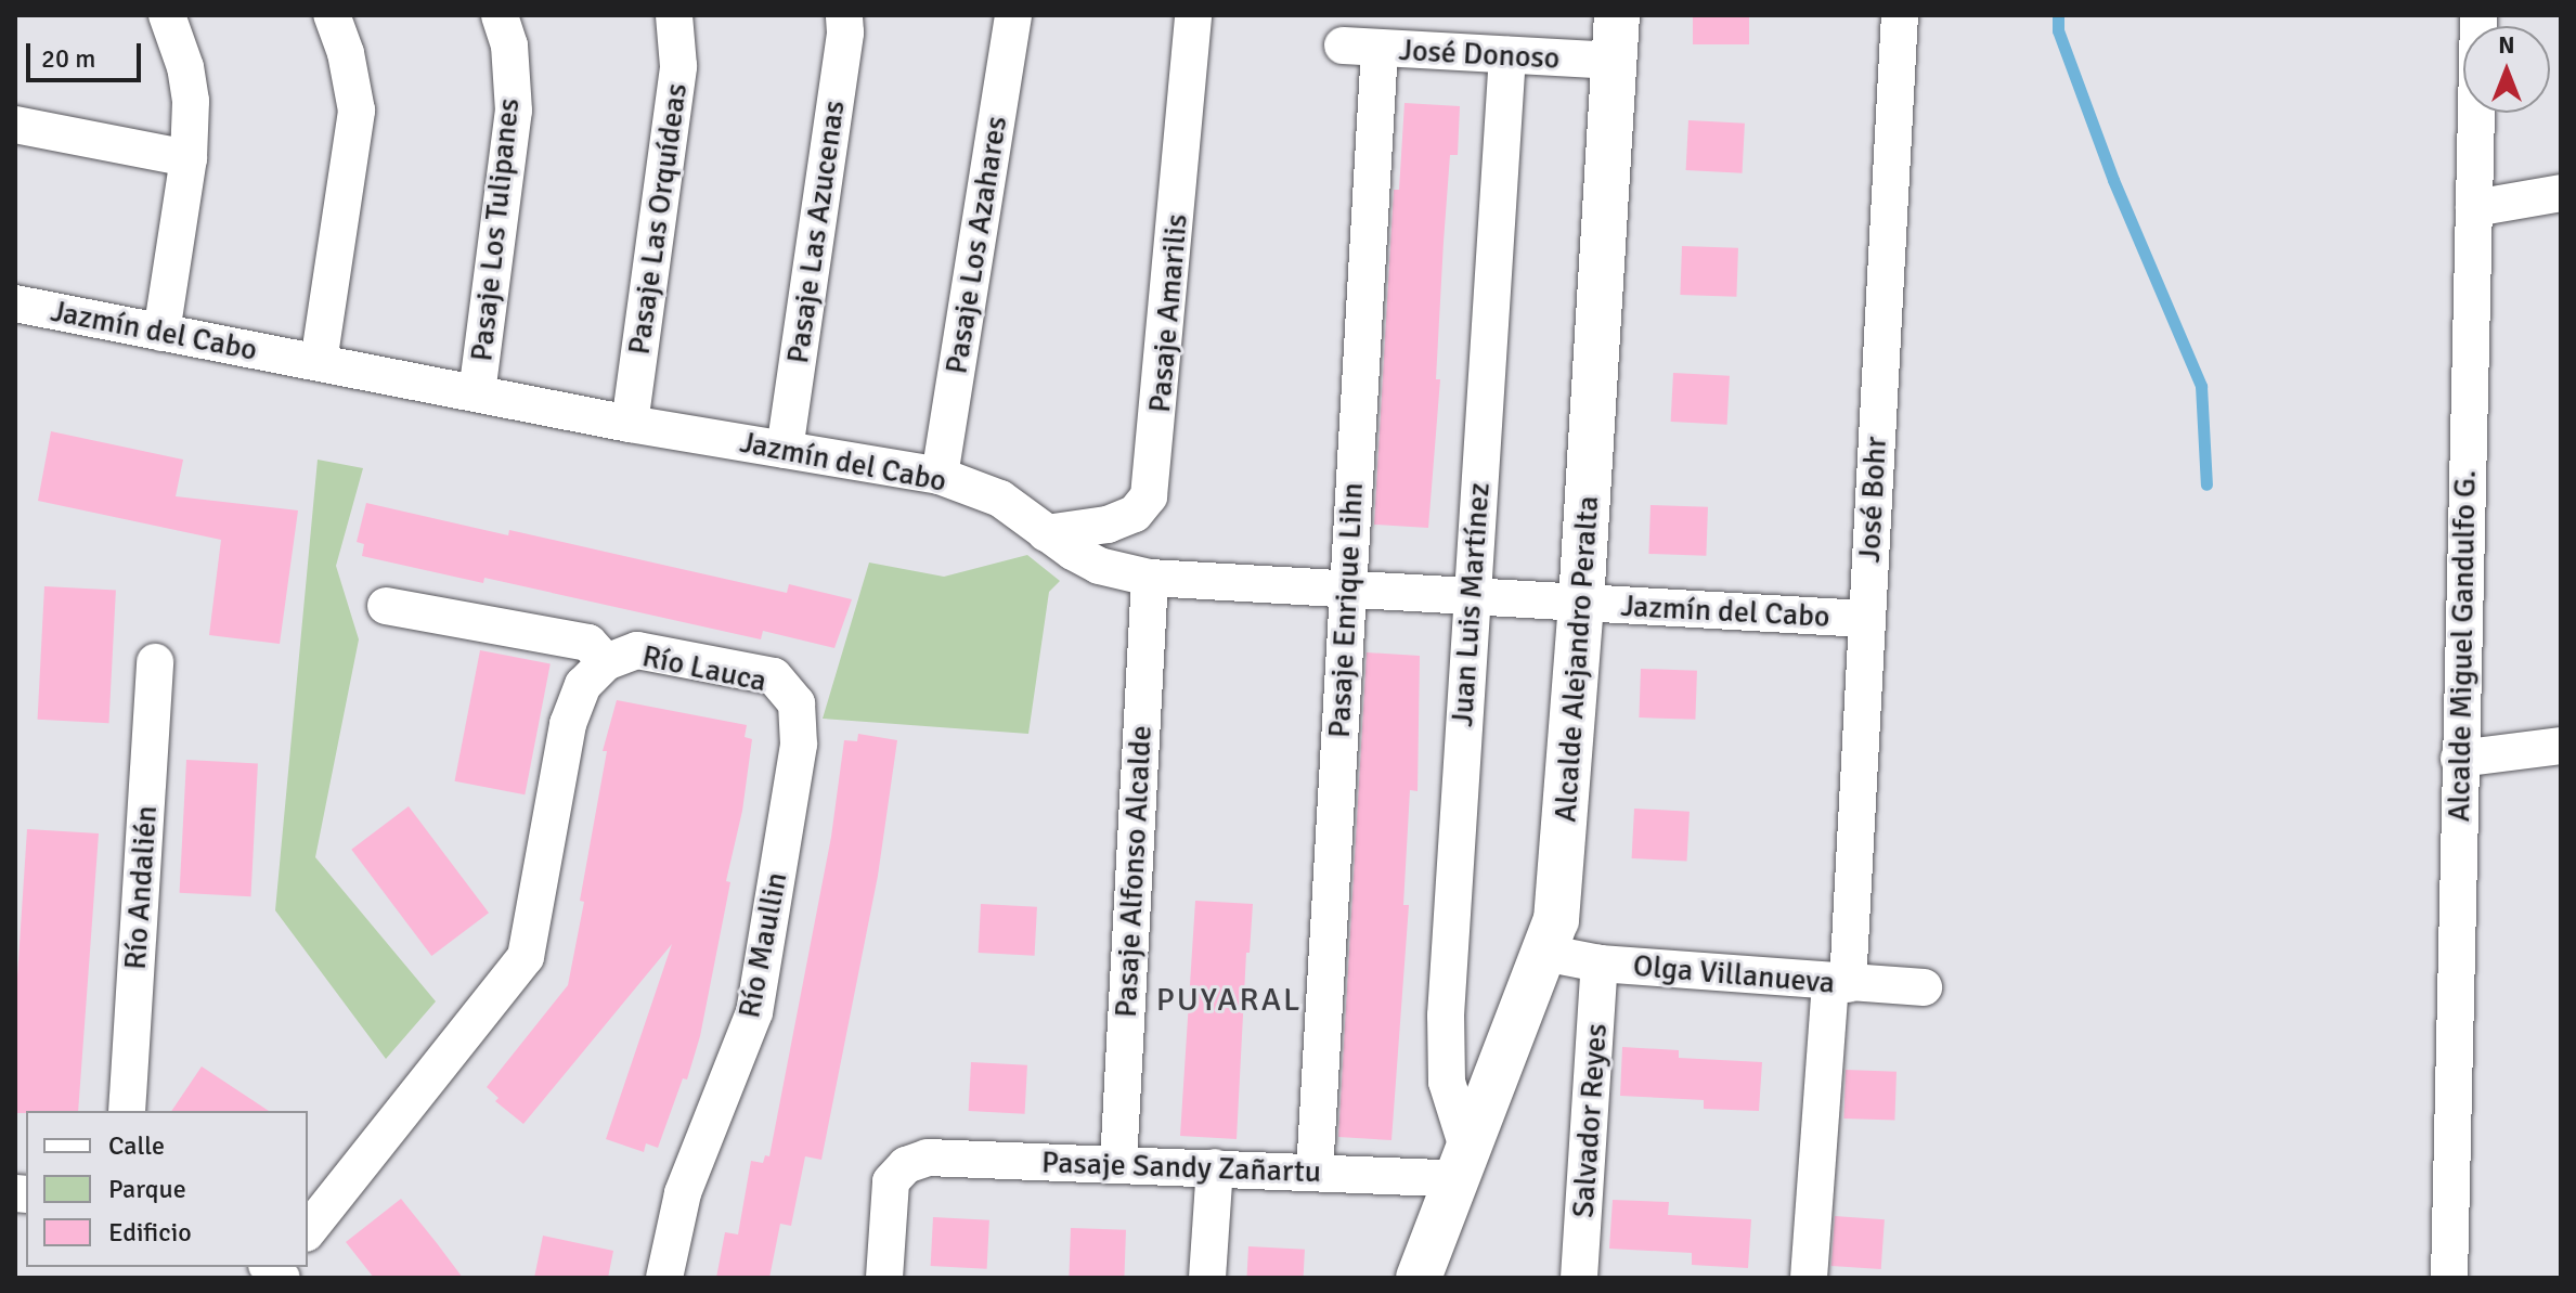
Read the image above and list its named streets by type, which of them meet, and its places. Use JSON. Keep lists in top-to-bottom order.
{
  "streets": {
    "street": [
      "José Donoso",
      "Pasaje Las Orquídeas",
      "Pasaje Los Tulipanes",
      "Pasaje Las Azucenas",
      "Pasaje Los Azahares",
      "Pasaje Amarilis",
      "Jazmín del Cabo",
      "José Bohr",
      "Juan Luis Martínez",
      "Pasaje Enrique Lihn",
      "Alcalde Miguel Gandulfo G.",
      "Alcalde Alejandro Peralta",
      "Río Lauca",
      "Pasaje Alfonso Alcalde",
      "Río Andalién",
      "Río Maullin",
      "Olga Villanueva",
      "Salvador Reyes",
      "Pasaje Sandy Zañartu"
    ]
  },
  "crossings": [
    ["José Donoso", "Juan Luis Martínez"],
    ["José Donoso", "Pasaje Enrique Lihn"],
    ["José Donoso", "Alcalde Alejandro Peralta"],
    ["Pasaje Las Orquídeas", "Jazmín del Cabo"],
    ["Pasaje Los Tulipanes", "Jazmín del Cabo"],
    ["Pasaje Las Azucenas", "Jazmín del Cabo"],
    ["Pasaje Los Azahares", "Jazmín del Cabo"],
    ["Pasaje Amarilis", "Jazmín del Cabo"],
    ["Jazmín del Cabo", "José Bohr"],
    ["Jazmín del Cabo", "Juan Luis Martínez"],
    ["Jazmín del Cabo", "Pasaje Enrique Lihn"],
    ["Jazmín del Cabo", "Alcalde Alejandro Peralta"],
    ["Jazmín del Cabo", "Pasaje Alfonso Alcalde"],
    ["José Bohr", "Olga Villanueva"],
    ["Juan Luis Martínez", "Alcalde Alejandro Peralta"],
    ["Juan Luis Martínez", "Pasaje Sandy Zañartu"],
    ["Pasaje Enrique Lihn", "Pasaje Sandy Zañartu"],
    ["Alcalde Alejandro Peralta", "Olga Villanueva"],
    ["Alcalde Alejandro Peralta", "Pasaje Sandy Zañartu"],
    ["Río Lauca", "Río Maullin"],
    ["Pasaje Alfonso Alcalde", "Pasaje Sandy Zañartu"],
    ["Olga Villanueva", "Salvador Reyes"]
  ],
  "districts": ["PUYARAL"],
  "legend": ["Calle", "Parque", "Edificio"],
  "scale_bar": "20 m",
  "north": "top"
}
